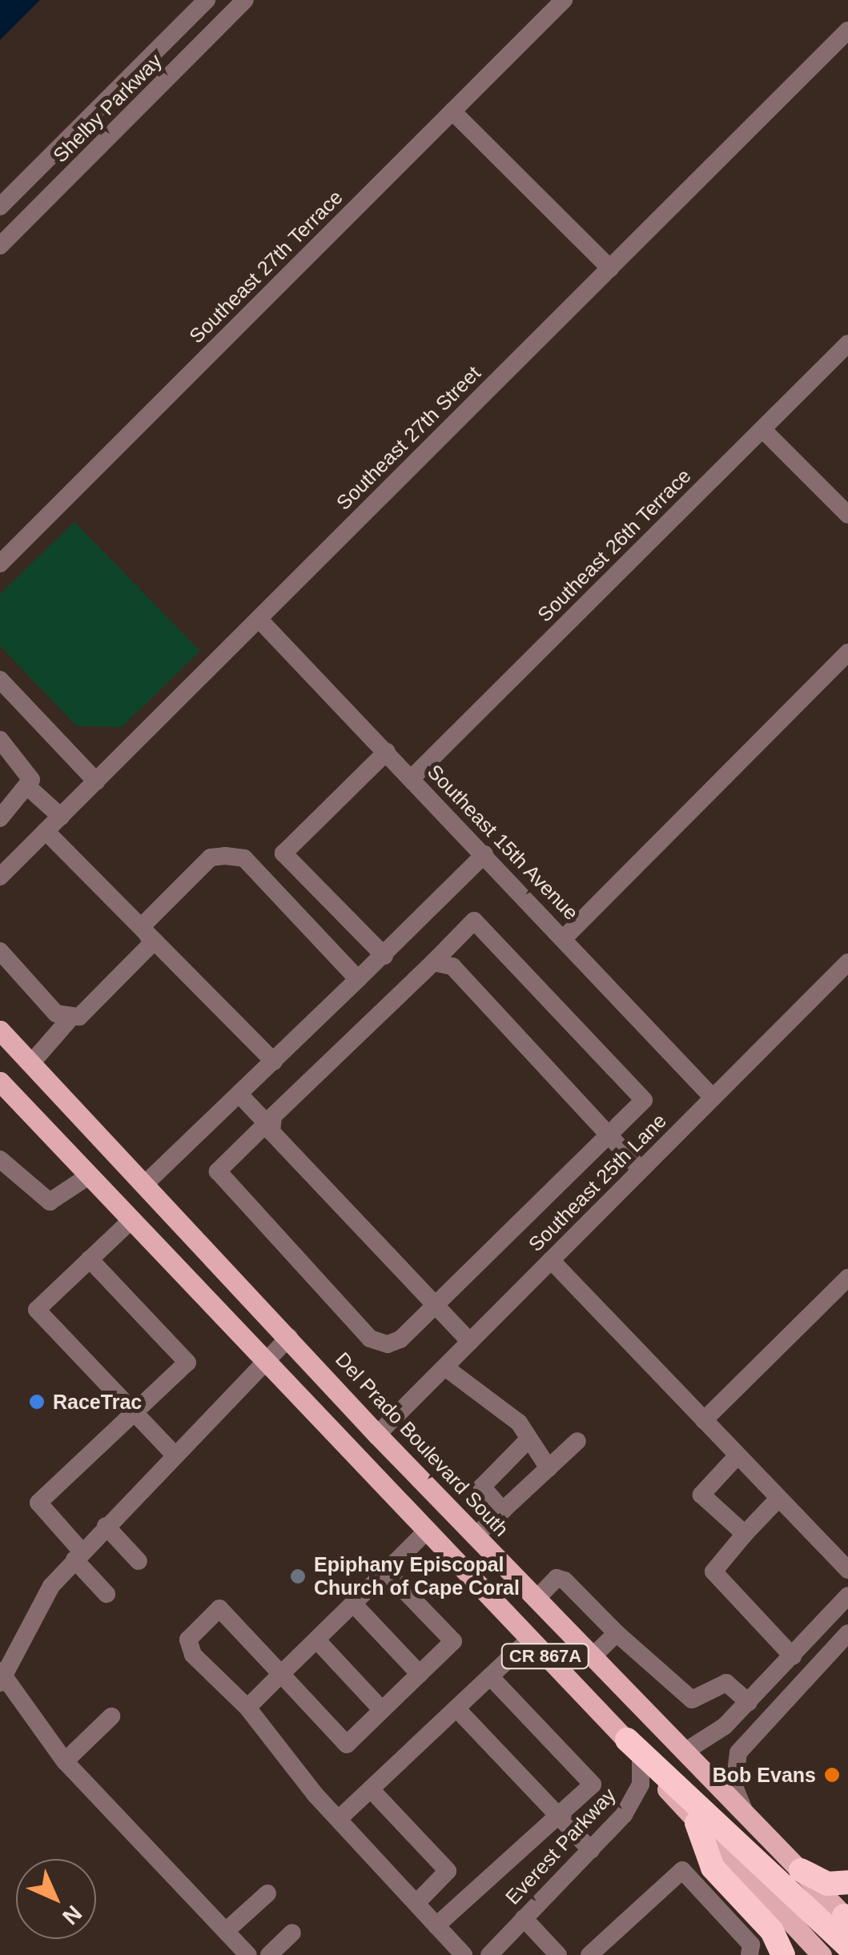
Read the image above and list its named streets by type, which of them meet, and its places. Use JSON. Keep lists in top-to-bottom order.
{
  "streets": {
    "main road": ["Del Prado Boulevard South", "CR 867A"],
    "street": [
      "Shelby Parkway",
      "Southeast 27th Terrace",
      "Southeast 27th Street",
      "Southeast 26th Terrace",
      "Southeast 15th Avenue",
      "Southeast 25th Lane",
      "Everest Parkway"
    ]
  },
  "crossings": [
    ["Southeast 27th Street", "Southeast 15th Avenue"],
    ["Southeast 26th Terrace", "Southeast 15th Avenue"],
    ["Southeast 15th Avenue", "Southeast 25th Lane"],
    ["Southeast 25th Lane", "Del Prado Boulevard South"],
    ["CR 867A", "Everest Parkway"]
  ],
  "places": ["RaceTrac", "Epiphany Episcopal Church of Cape Coral", "Bob Evans"],
  "north": "bottom right"
}
